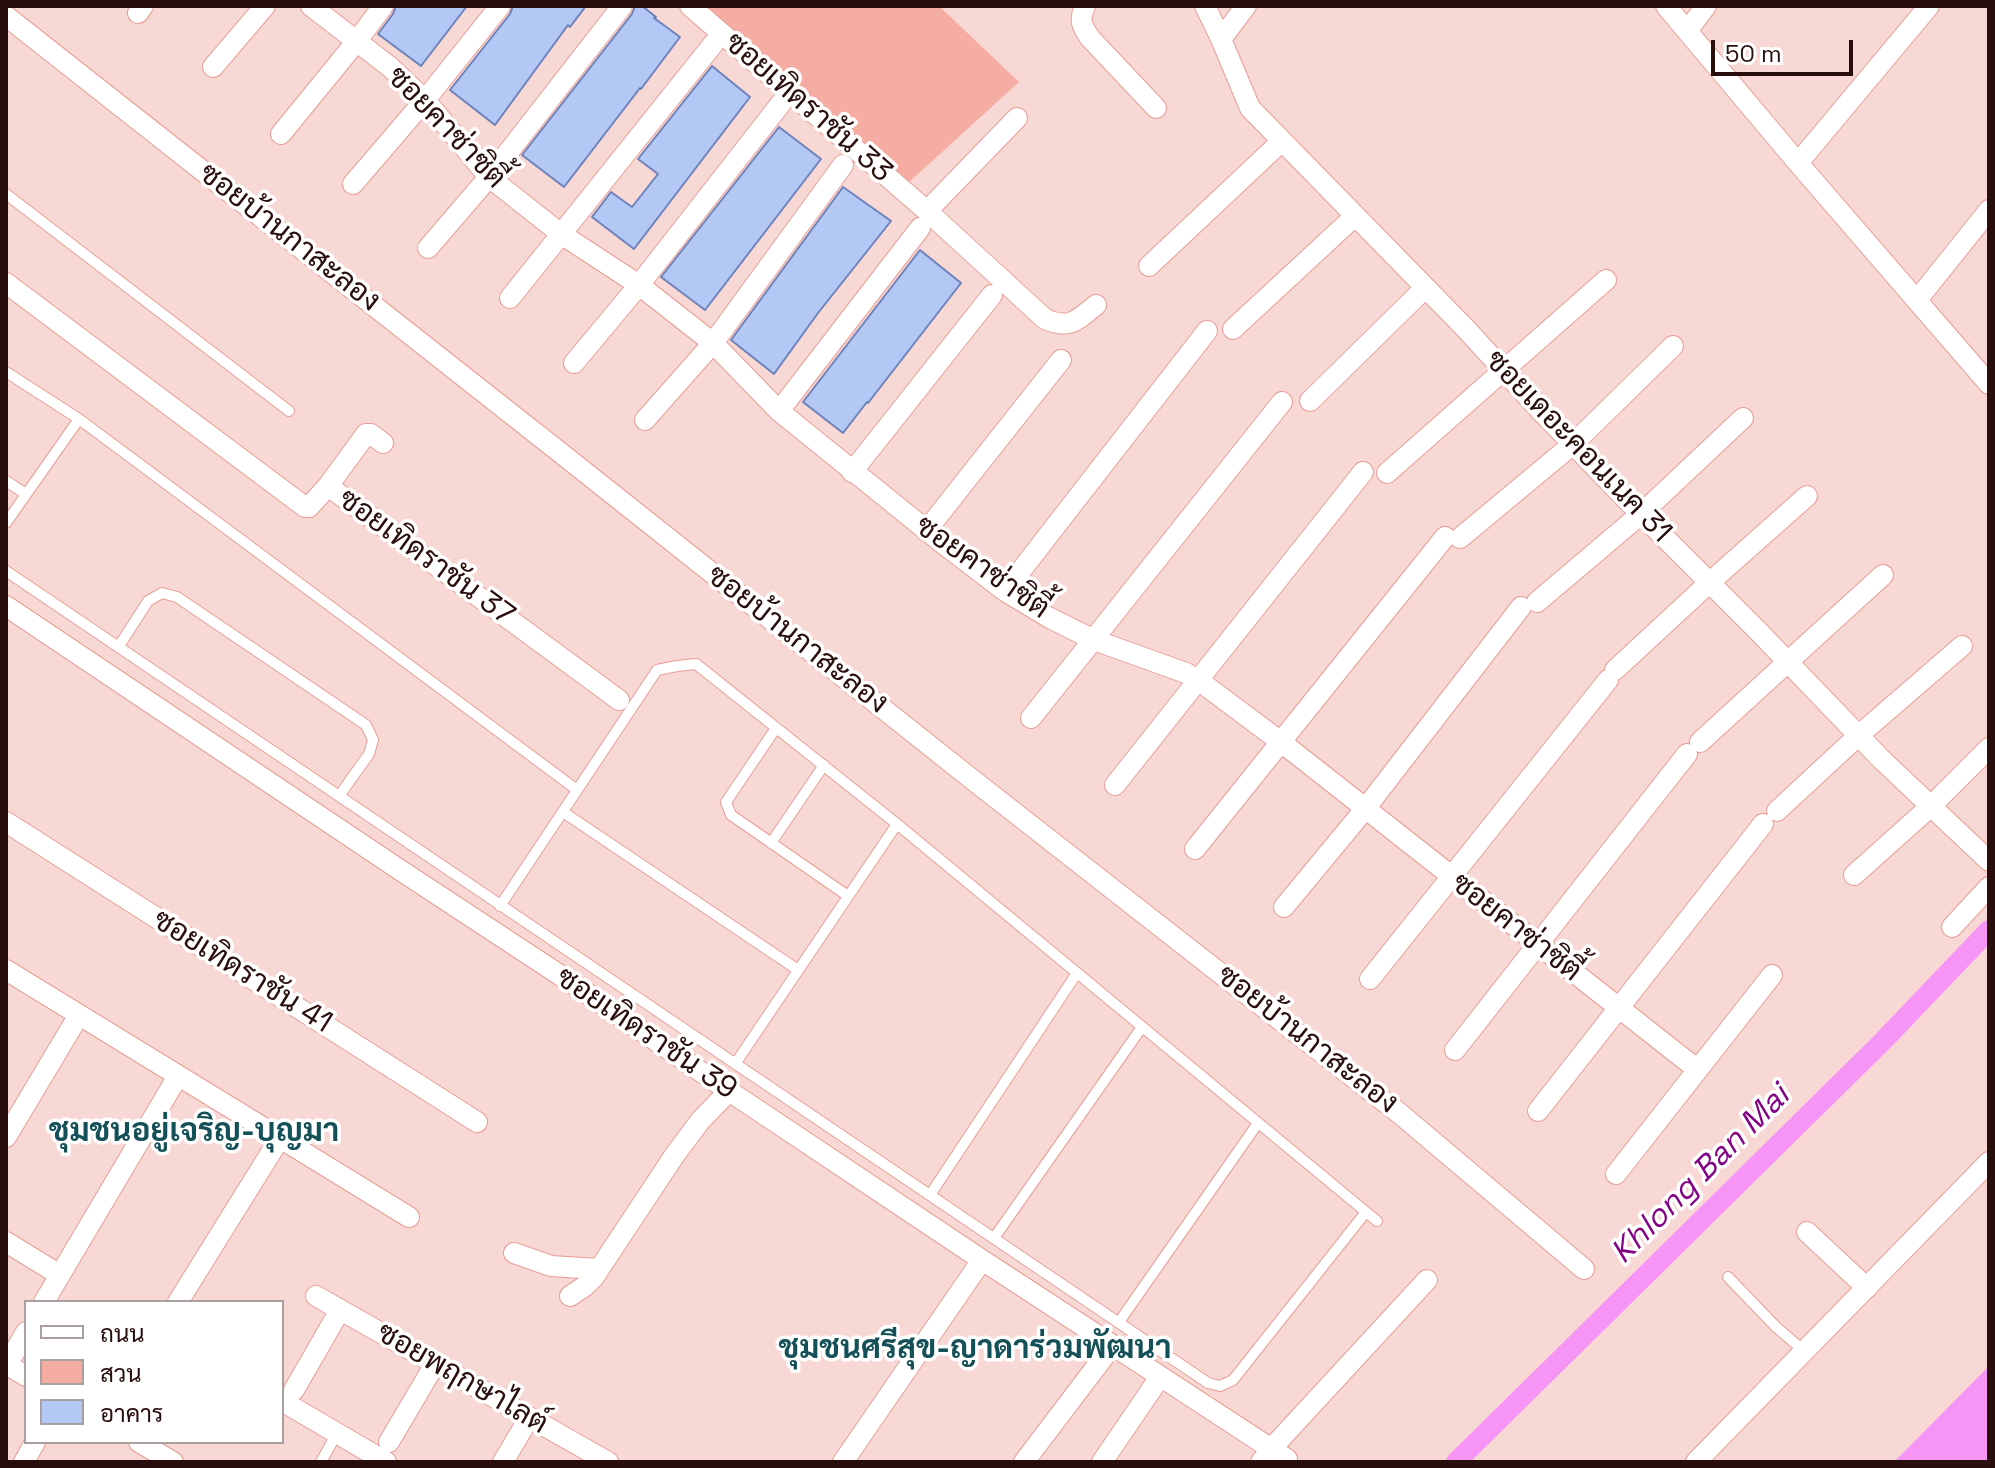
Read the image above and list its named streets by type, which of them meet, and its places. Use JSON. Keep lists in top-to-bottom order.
{
  "streets": {
    "street": [
      "ซอยเทิดราชัน 33",
      "ซอยคาซ่าซิตี้",
      "ซอยบ้านกาสะลอง",
      "ซอยเดอะคอนเนค 31",
      "ซอยเทิดราชัน 37",
      "ซอยเทิดราชัน 41",
      "ซอยเทิดราชัน 39",
      "ซอยพฤกษาไลต์"
    ]
  },
  "districts": ["ชุมชนอยู่เจริญ-บุญมา", "ชุมชนศรีสุข-ญาดาร่วมพัฒนา"],
  "water": ["Khlong Ban Mai"],
  "legend": ["ถนน", "สวน", "อาคาร"],
  "scale_bar": "50 m"
}
